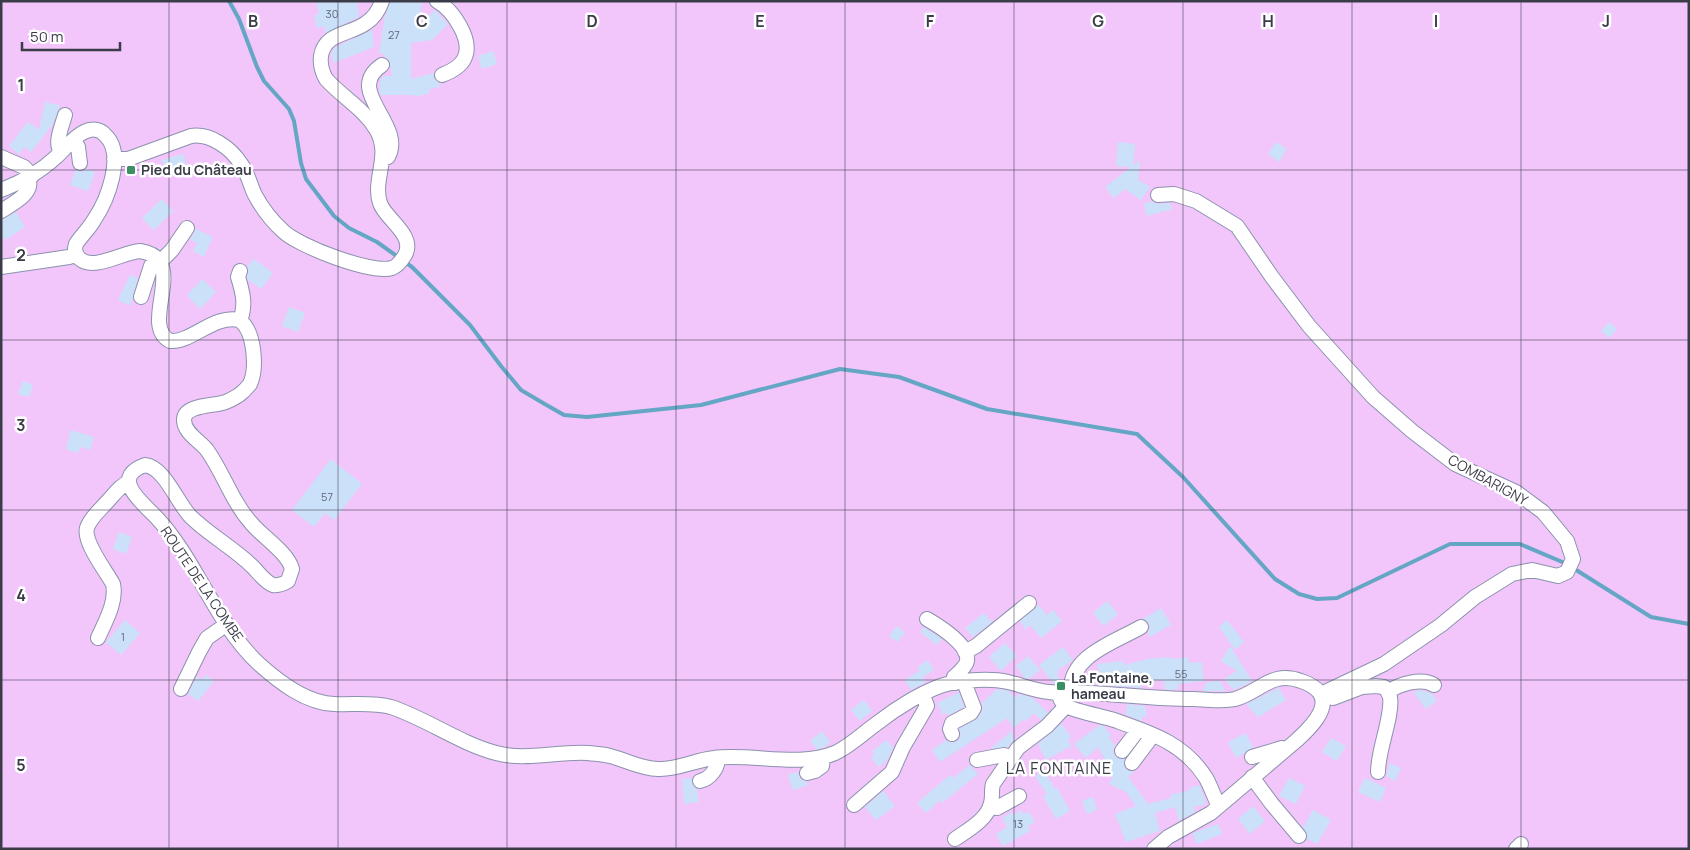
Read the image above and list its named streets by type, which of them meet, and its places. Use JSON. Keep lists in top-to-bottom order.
{
  "streets": {
    "street": ["COMBARIGNY", "ROUTE DE LA COMBE"]
  },
  "districts": ["LA FONTAINE"],
  "places": {
    "transit": ["Pied du Château", "La Fontaine, hameau"]
  },
  "house_numbers": [
    "30",
    "27",
    "57",
    "1",
    "55",
    "13"
  ],
  "scale_bar": "50 m",
  "grid": {
    "columns": [
      "B",
      "C",
      "D",
      "E",
      "F",
      "G",
      "H",
      "I",
      "J"
    ],
    "rows": [
      "1",
      "2",
      "3",
      "4",
      "5"
    ]
  }
}
